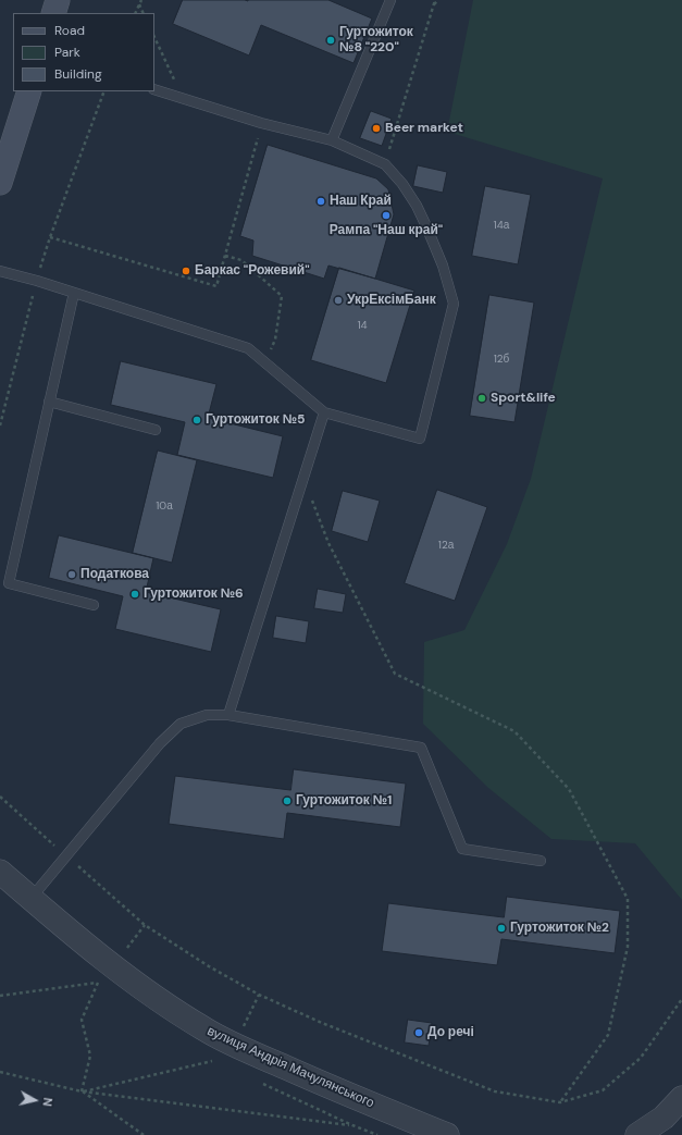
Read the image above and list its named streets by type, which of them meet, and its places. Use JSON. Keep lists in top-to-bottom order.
{
  "streets": {
    "street": ["вулиця Андрія Мачулянського"]
  },
  "places": [
    "Гуртожиток №8 \"220\"",
    "Beer market",
    "Наш Край",
    "Рампа \"Наш край\"",
    "Баркас \"Рожевий\"",
    "УкрЕксімБанк",
    "Sport&life",
    "Гуртожиток №5",
    "Податкова",
    "Гуртожиток №6",
    "Гуртожиток №1",
    "Гуртожиток №2",
    "До речі"
  ],
  "house_numbers": [
    "14а",
    "14",
    "12б",
    "10а",
    "12а"
  ],
  "legend": ["Road", "Park", "Building"],
  "north": "right"
}
